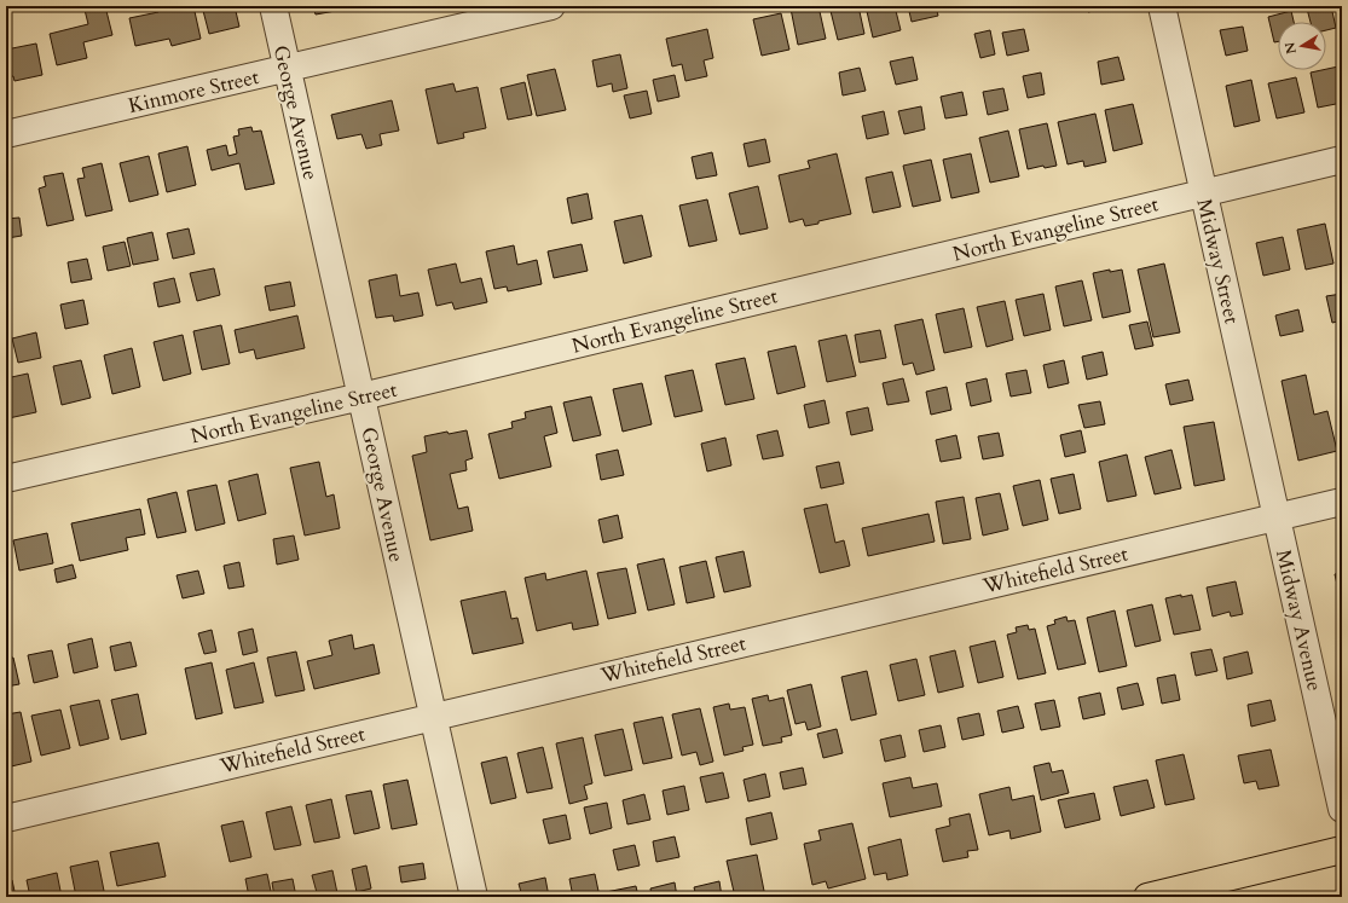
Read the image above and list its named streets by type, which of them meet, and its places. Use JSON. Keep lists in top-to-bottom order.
{
  "streets": {
    "street": [
      "Kinmore Street",
      "George Avenue",
      "North Evangeline Street",
      "Midway Street",
      "Whitefield Street",
      "Midway Avenue"
    ]
  },
  "crossings": [
    ["Kinmore Street", "George Avenue"],
    ["George Avenue", "North Evangeline Street"],
    ["George Avenue", "Whitefield Street"],
    ["North Evangeline Street", "Midway Street"],
    ["Midway Street", "Whitefield Street"],
    ["Midway Street", "Midway Avenue"],
    ["Whitefield Street", "Midway Avenue"]
  ],
  "north": "left"
}
